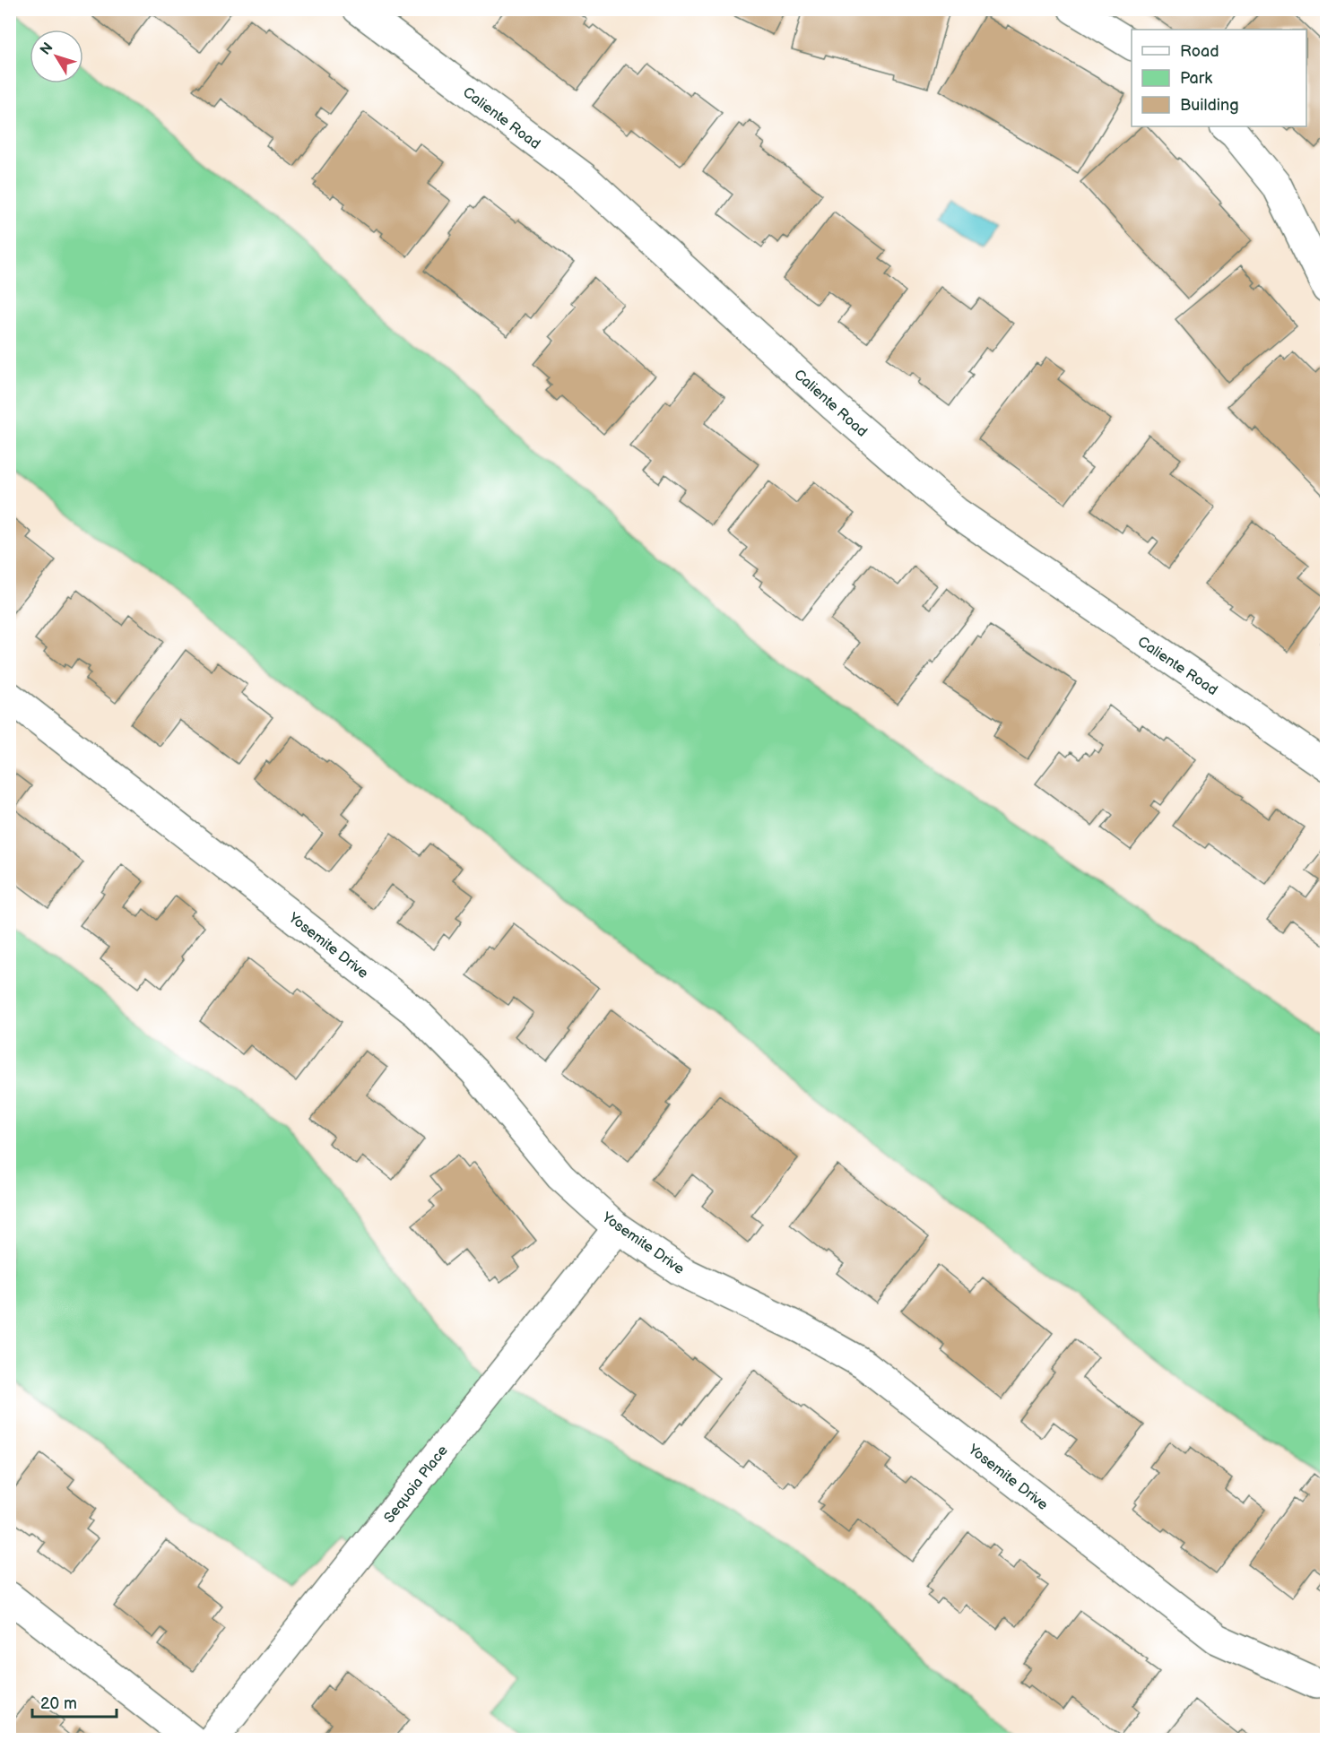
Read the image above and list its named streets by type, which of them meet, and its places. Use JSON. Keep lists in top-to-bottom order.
{
  "streets": {
    "street": ["Caliente Road", "Yosemite Drive", "Sequoia Place"]
  },
  "crossings": [
    ["Yosemite Drive", "Sequoia Place"]
  ],
  "legend": ["Road", "Park", "Building"],
  "scale_bar": "20 m",
  "north": "top left"
}
